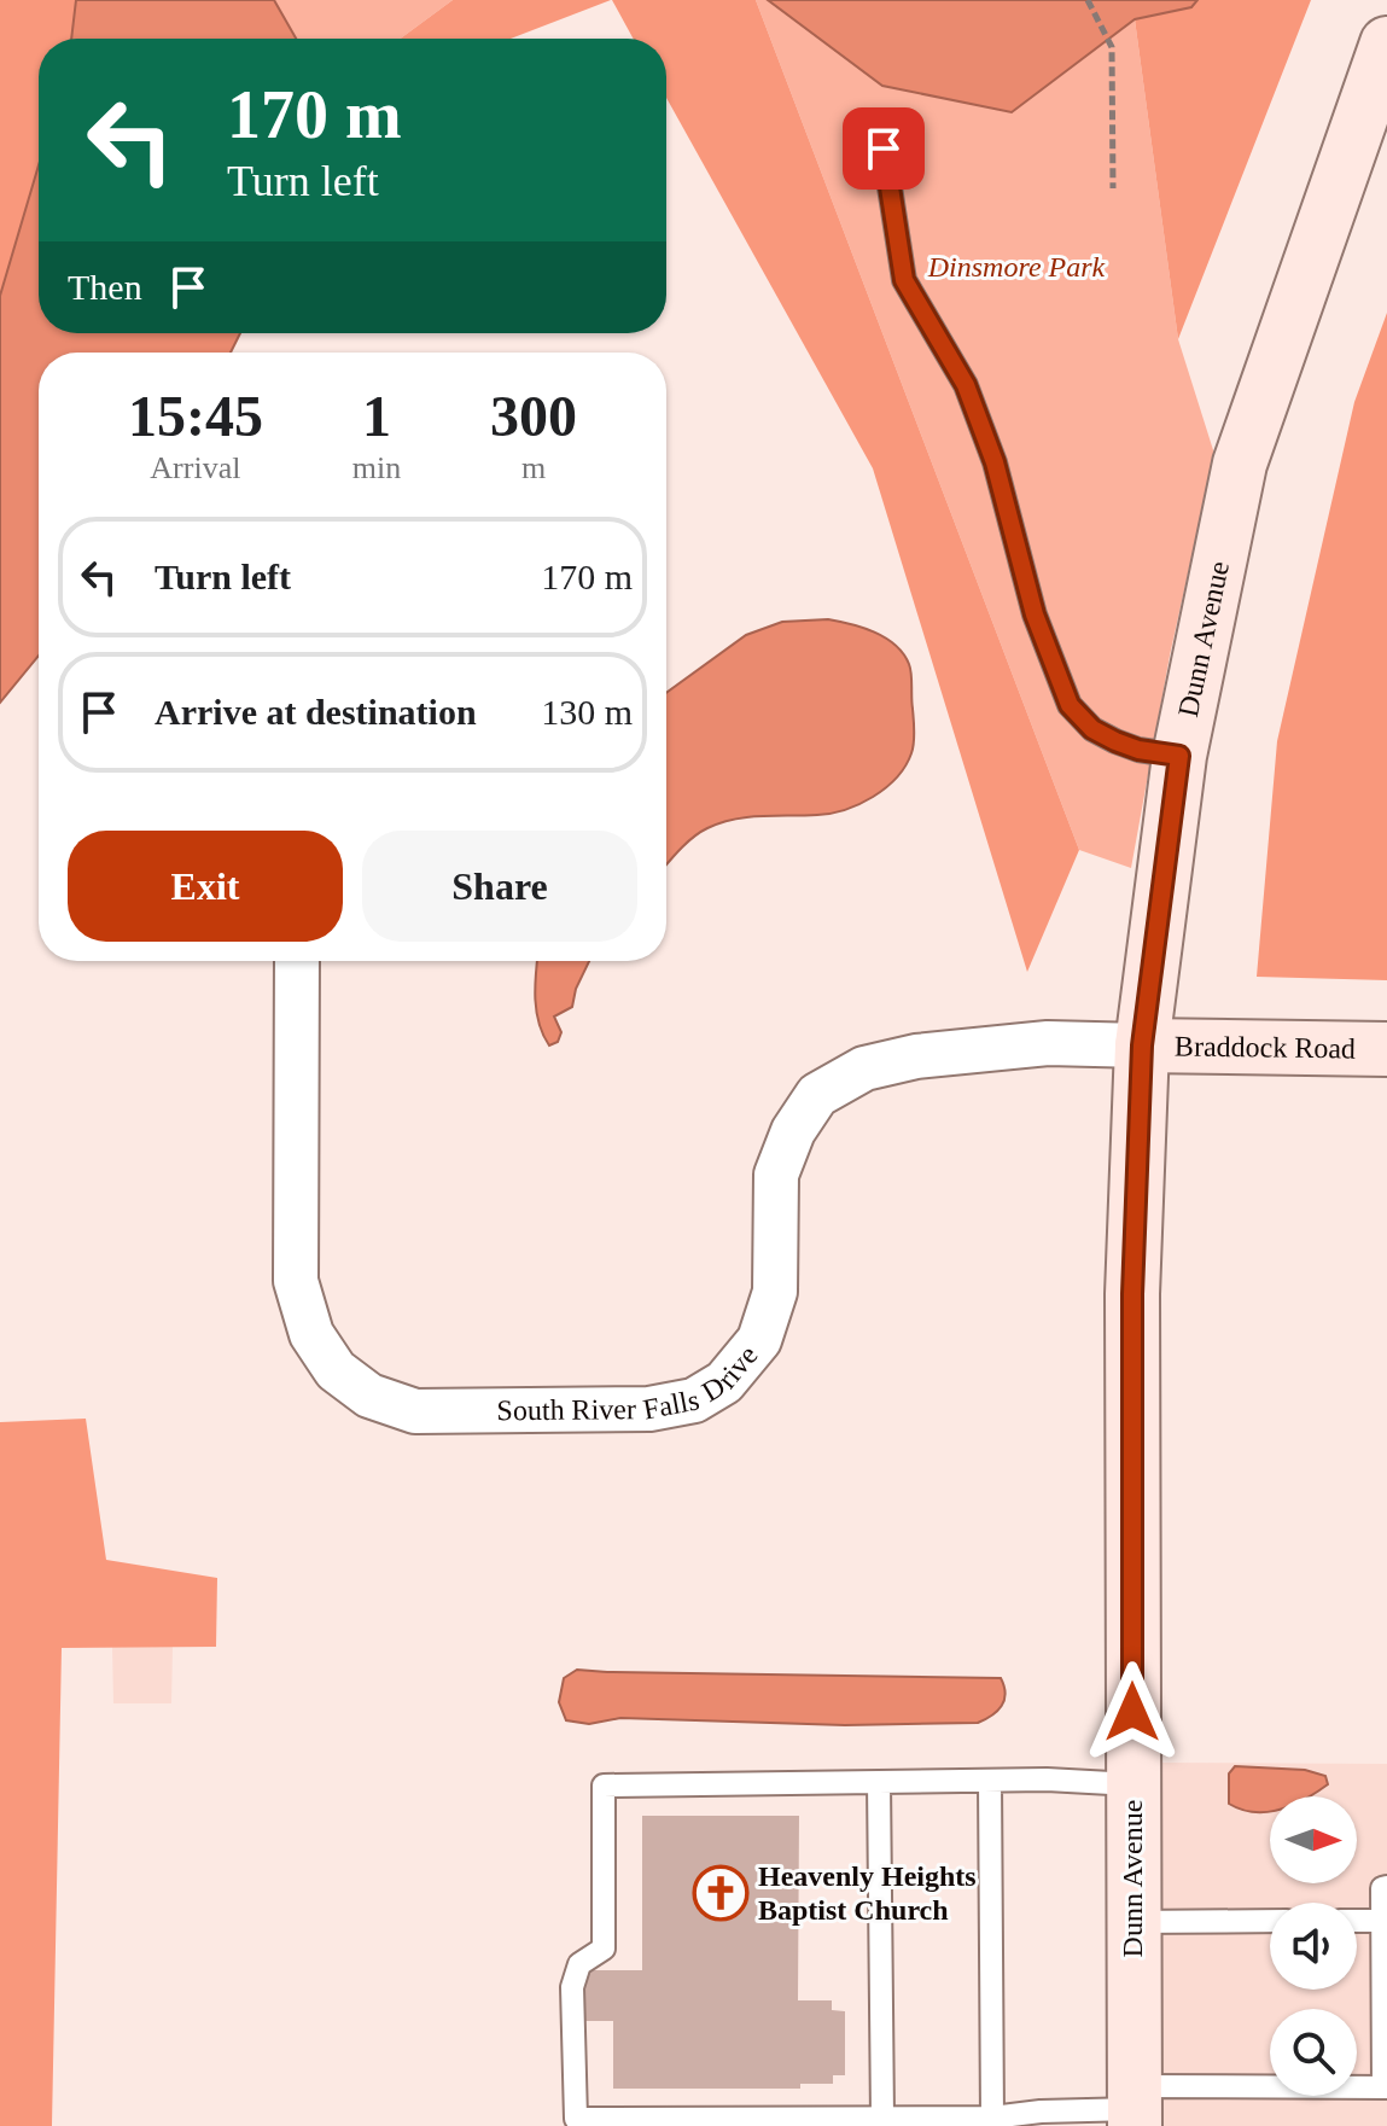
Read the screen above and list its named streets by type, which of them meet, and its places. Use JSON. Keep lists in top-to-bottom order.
{
  "streets": {
    "main road": ["Dunn Avenue", "Braddock Road"],
    "street": ["South River Falls Drive"]
  },
  "crossings": [
    ["Dunn Avenue", "Braddock Road"],
    ["Dunn Avenue", "South River Falls Drive"],
    ["Braddock Road", "South River Falls Drive"]
  ],
  "parks": ["Dinsmore Park"],
  "places": {
    "church": ["Heavenly Heights Baptist Church"]
  },
  "north": "right",
  "page": {
    "turn": ["170 m", "Turn left"],
    "then": "Then",
    "eta": [
      "15:45",
      "Arrival",
      "1",
      "min",
      "300",
      "m"
    ],
    "list": [
      {
        "name": "Turn left",
        "value": "170 m"
      },
      {
        "name": "Arrive at destination",
        "value": "130 m"
      }
    ],
    "buttons": ["Exit", "Share"]
  }
}
